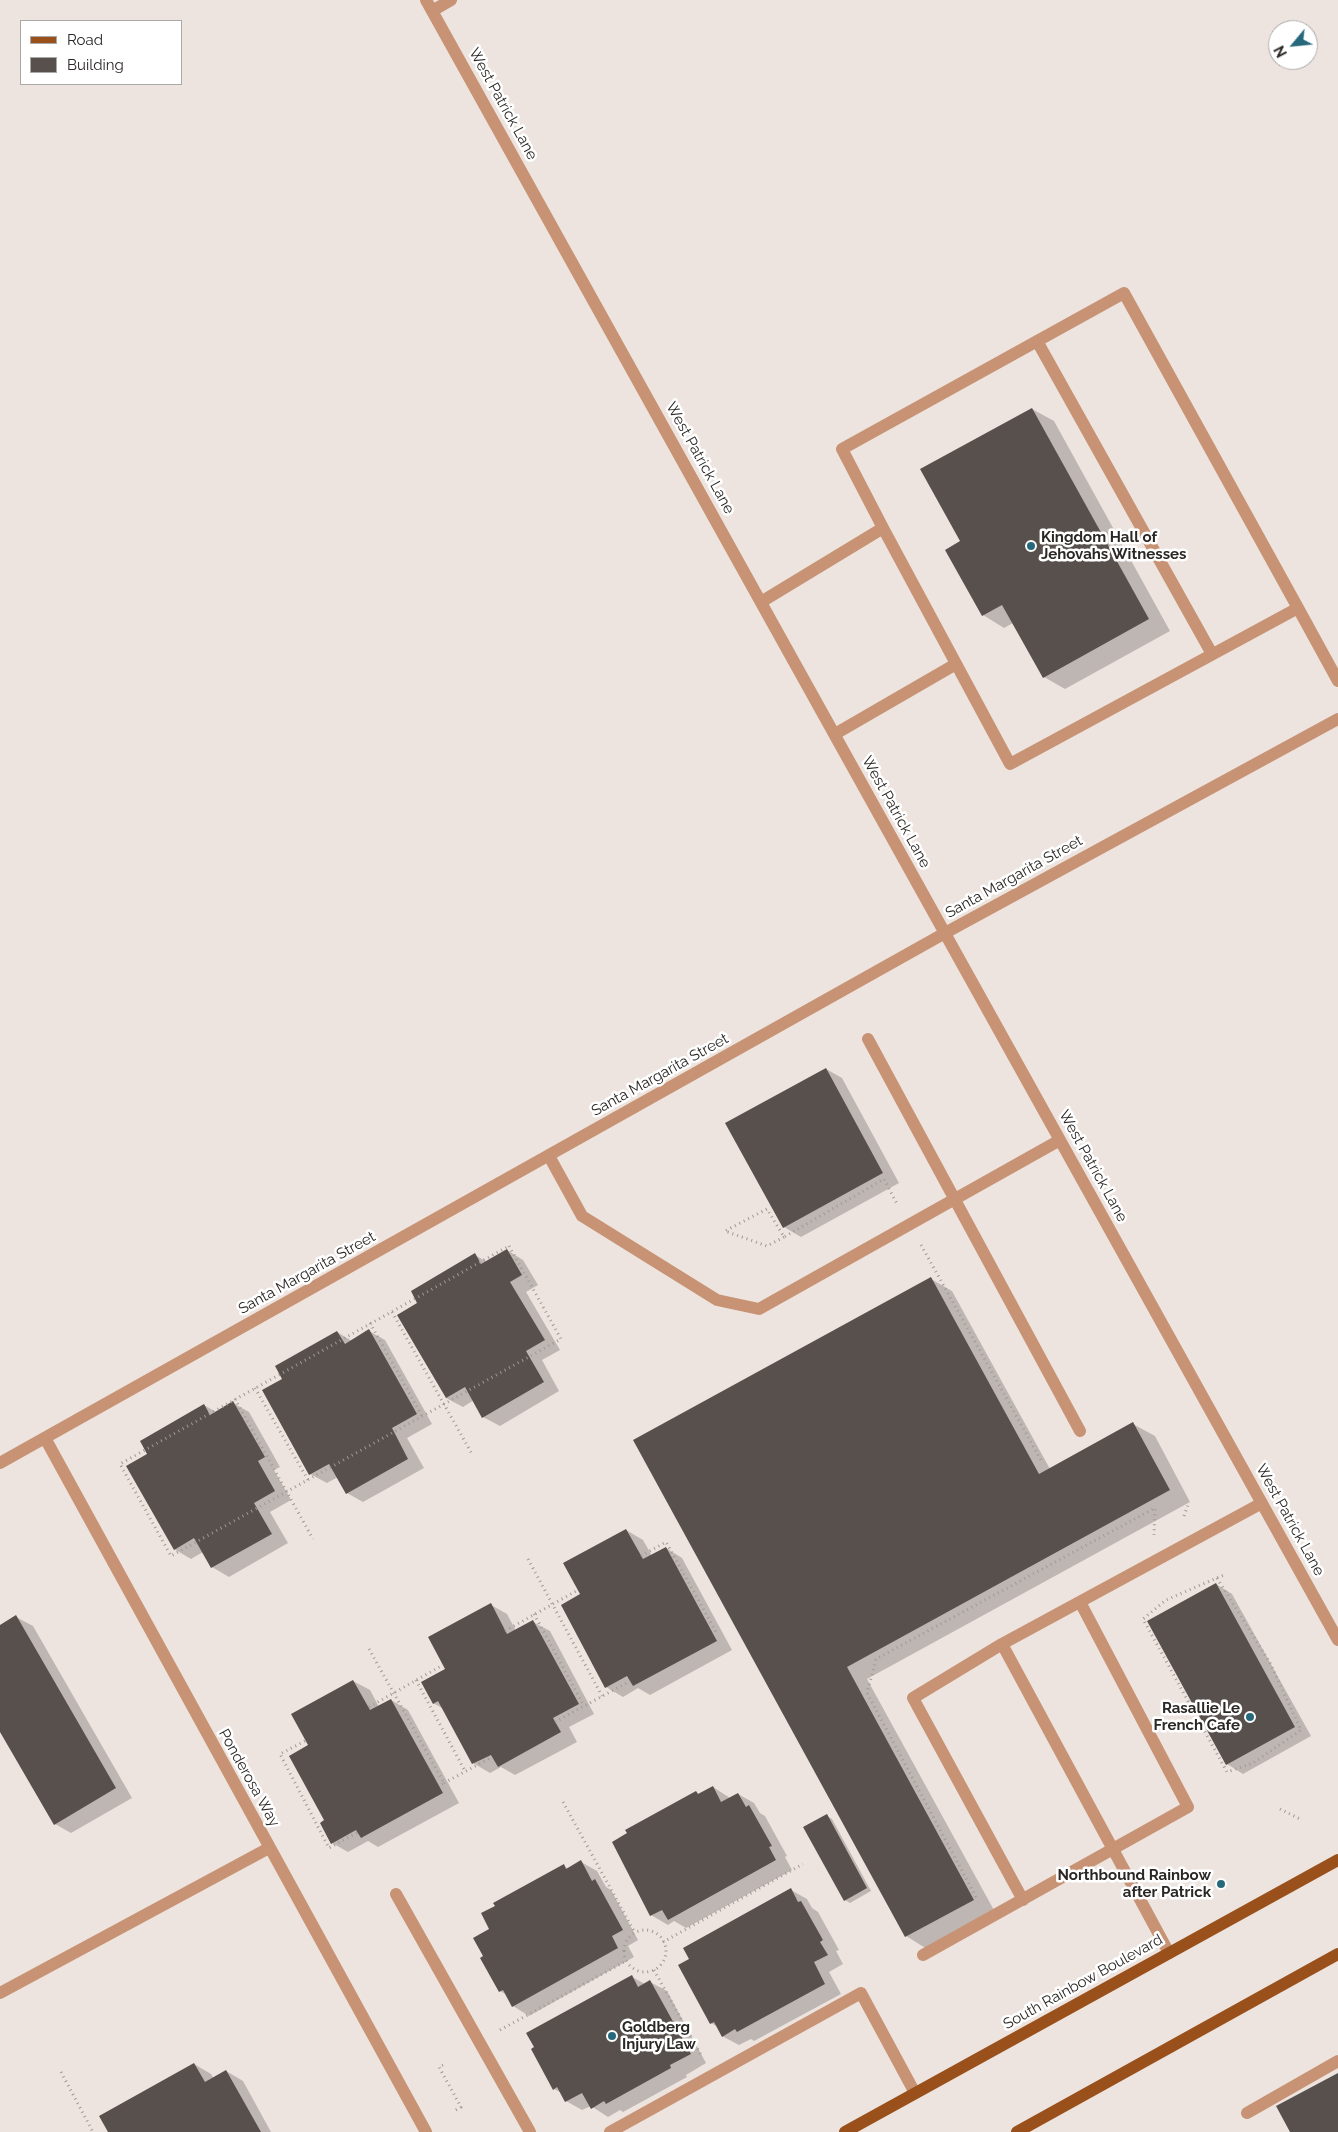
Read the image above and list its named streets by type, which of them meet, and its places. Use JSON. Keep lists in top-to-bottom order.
{
  "streets": {
    "main road": ["South Rainbow Boulevard"],
    "street": ["West Patrick Lane", "Santa Margarita Street", "Ponderosa Way"]
  },
  "crossings": [
    ["West Patrick Lane", "Santa Margarita Street"],
    ["Santa Margarita Street", "Ponderosa Way"]
  ],
  "places": [
    "Kingdom Hall of Jehovahs Witnesses",
    "Rasallie Le French Cafe",
    "Northbound Rainbow after Patrick",
    "Goldberg Injury Law"
  ],
  "legend": ["Road", "Building"],
  "north": "bottom left"
}
